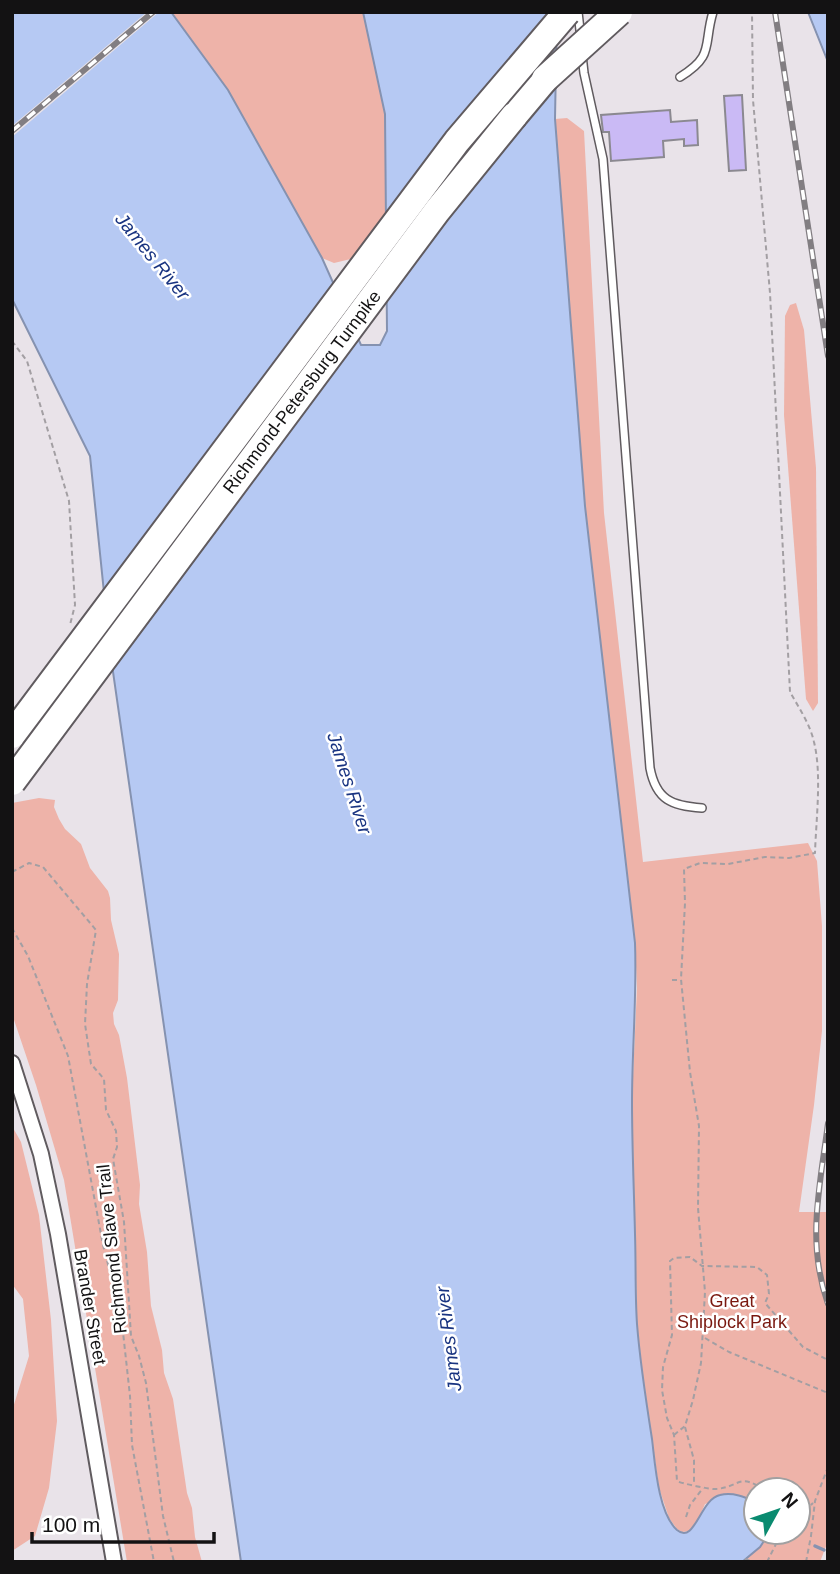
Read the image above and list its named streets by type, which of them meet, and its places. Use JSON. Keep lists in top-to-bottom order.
{
  "streets": {
    "highway": ["Richmond-Petersburg Turnpike"],
    "street": ["Brander Street"],
    "path": ["Richmond Slave Trail"]
  },
  "water": ["James River"],
  "parks": ["Great Shiplock Park"],
  "scale_bar": "100 m",
  "north": "top right"
}
